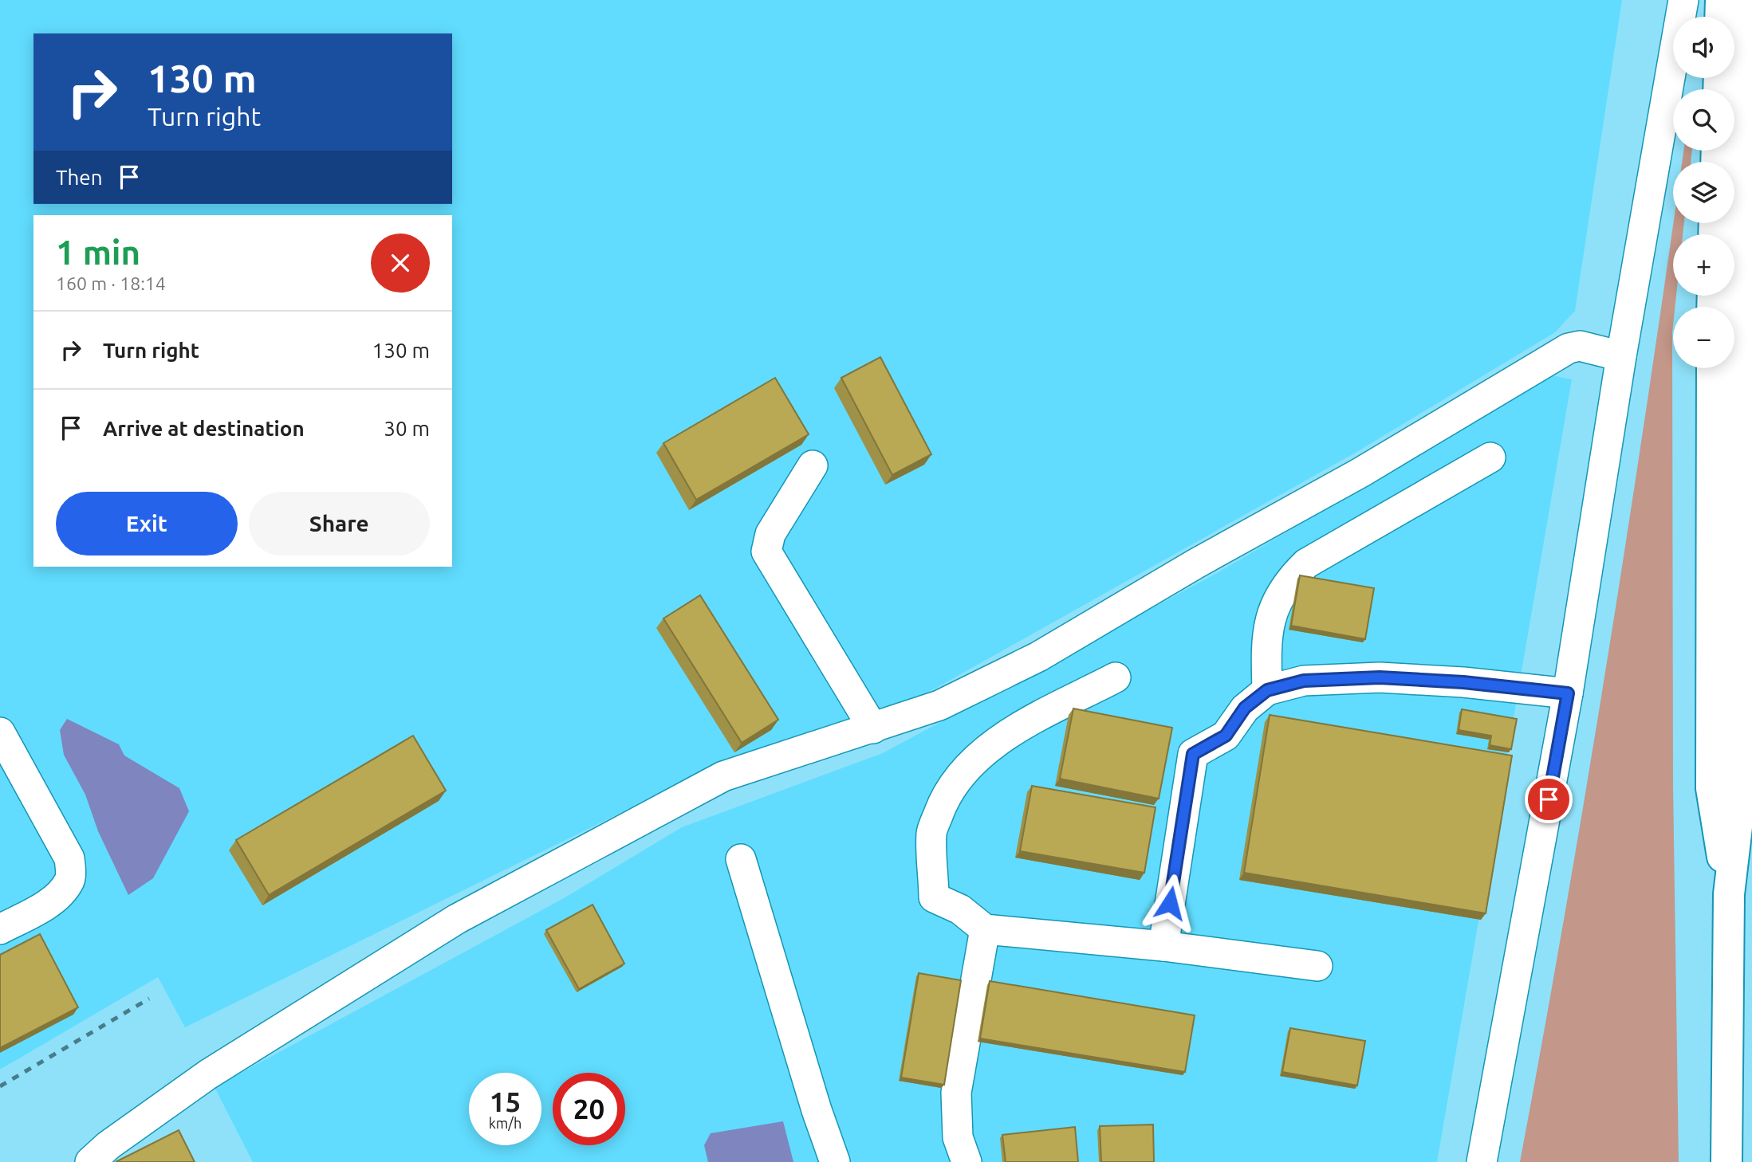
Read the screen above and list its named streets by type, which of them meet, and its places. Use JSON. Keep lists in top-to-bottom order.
{
  "page": {
    "map_buttons": ["+", "−"],
    "turn": ["130 m", "Turn right"],
    "then": "Then",
    "heading": ["1 min", "160 m · 18:14"],
    "list": [
      {
        "name": "Turn right",
        "value": "130 m"
      },
      {
        "name": "Arrive at destination",
        "value": "30 m"
      }
    ],
    "buttons": ["Exit", "Share"],
    "speed": "15 km/h",
    "limit": "20"
  }
}
